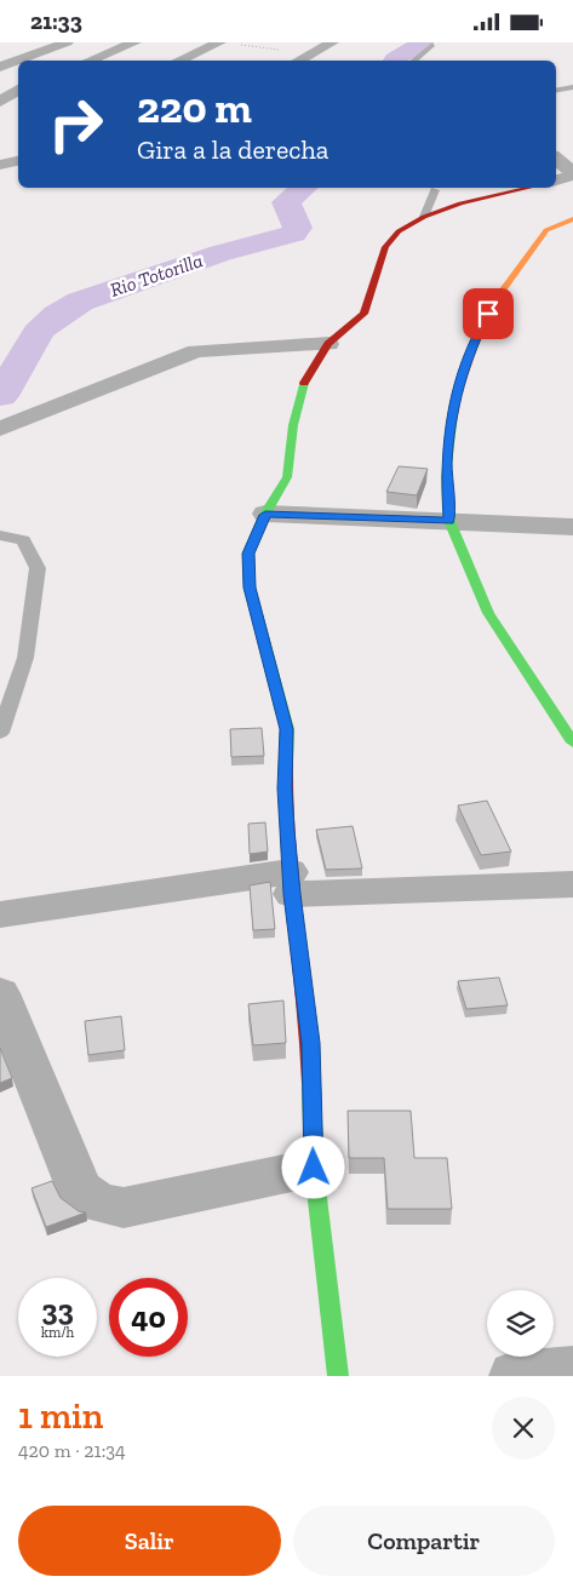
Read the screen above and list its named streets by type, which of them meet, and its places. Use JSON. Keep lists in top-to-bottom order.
{
  "water": ["Rio Totorilla"],
  "page": {
    "status": "21:33",
    "turn": ["220 m", "Gira a la derecha"],
    "speed": "33 km/h",
    "limit": "40",
    "heading": ["1 min", "420 m · 21:34"],
    "buttons": ["Salir", "Compartir"]
  }
}
